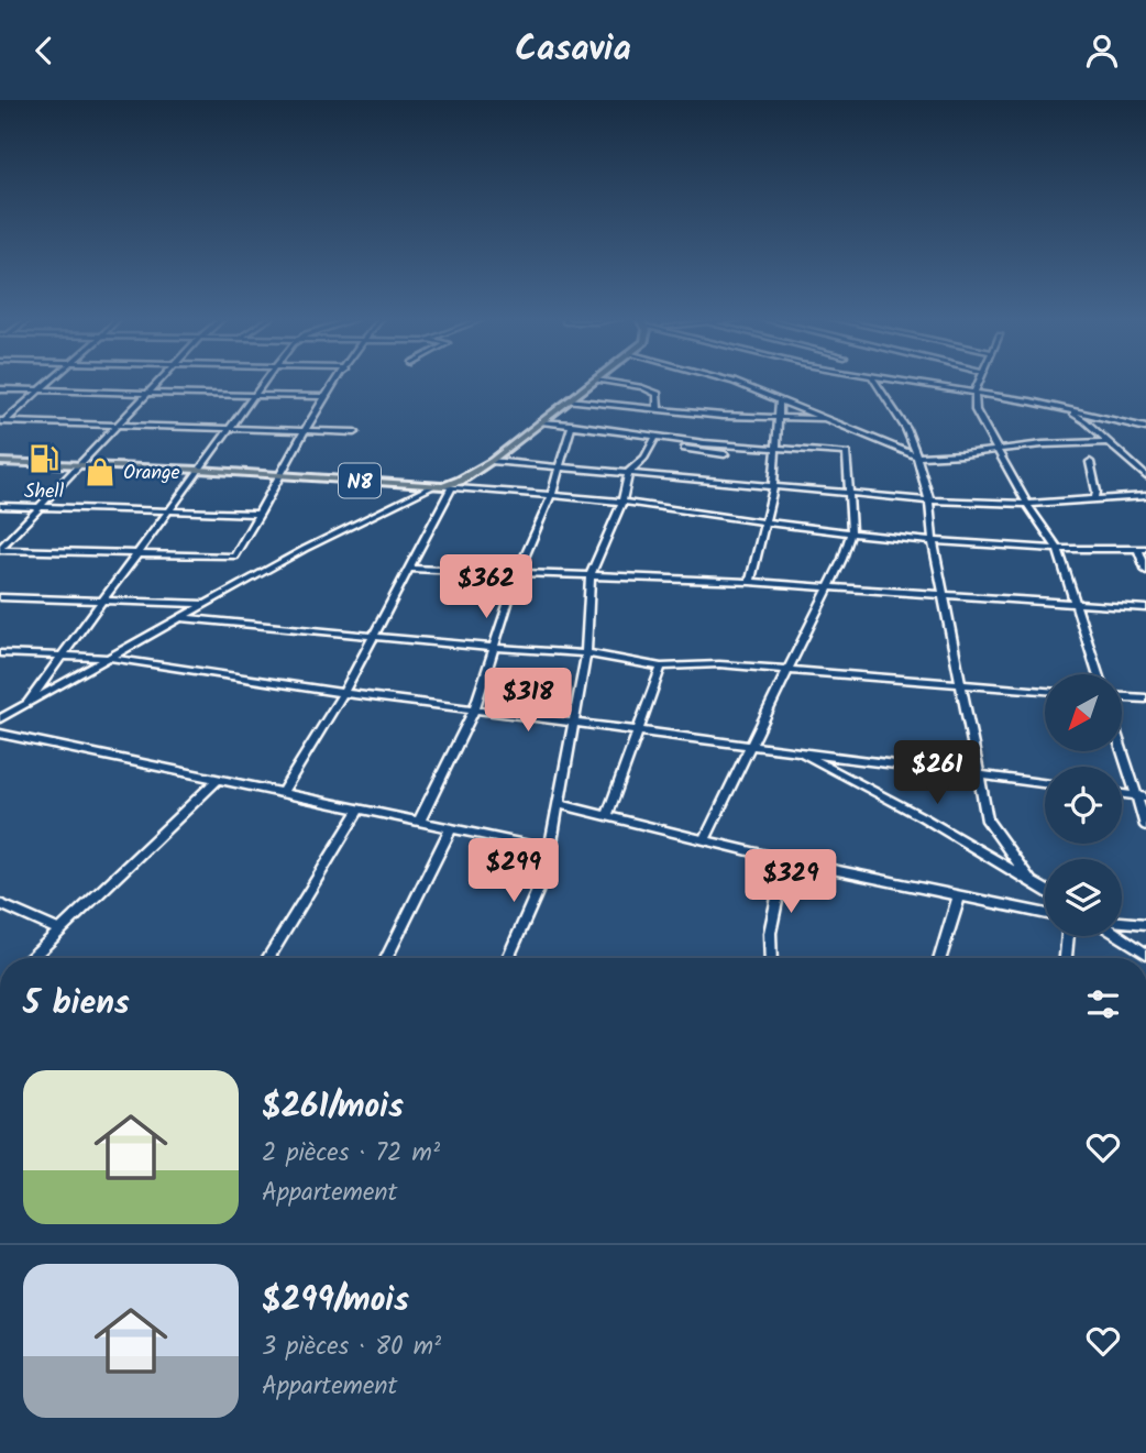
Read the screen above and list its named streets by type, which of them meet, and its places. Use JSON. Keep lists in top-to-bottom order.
{
  "streets": {
    "main road": ["N8"]
  },
  "places": {
    "fuel station": ["Shell"],
    "shop": ["Orange"]
  },
  "north": "bottom left",
  "page": {
    "header": "Casavia",
    "price": [
      "$362",
      "$318",
      "$261",
      "$299",
      "$329"
    ],
    "heading": "5 biens",
    "list": [
      {
        "name": "$261/mois",
        "note": "2 pièces · 72 m² · Appartement"
      },
      {
        "name": "$299/mois",
        "note": "3 pièces · 80 m² · Appartement"
      }
    ]
  }
}
